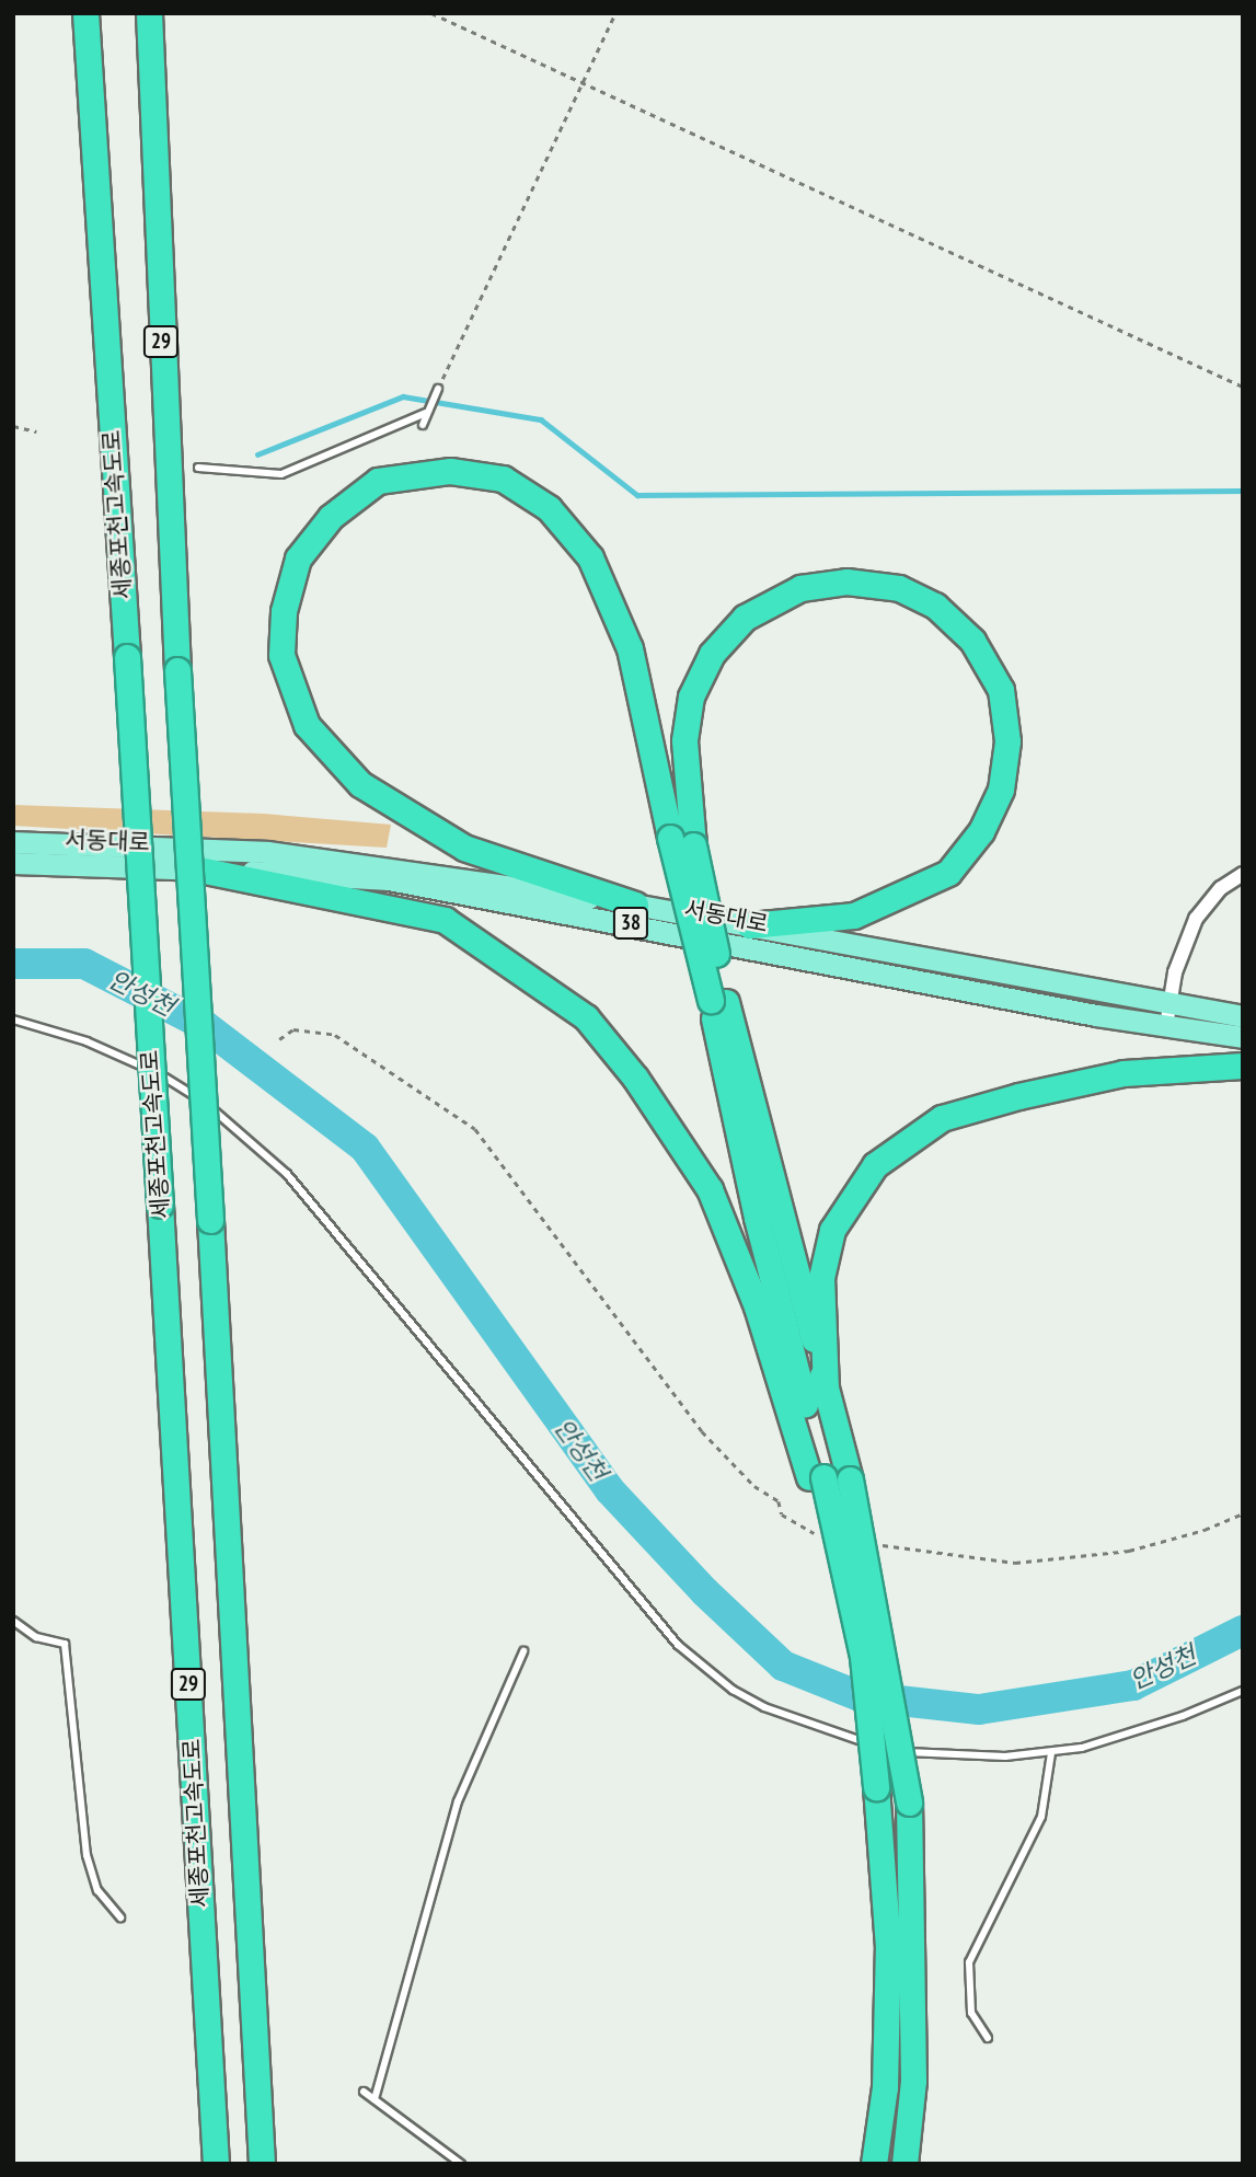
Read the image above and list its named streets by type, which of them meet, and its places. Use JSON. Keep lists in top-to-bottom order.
{
  "streets": {
    "highway": ["29", "세종포천고속도로"],
    "main road": ["서동대로", "38"]
  },
  "water": ["안성천"]
}
